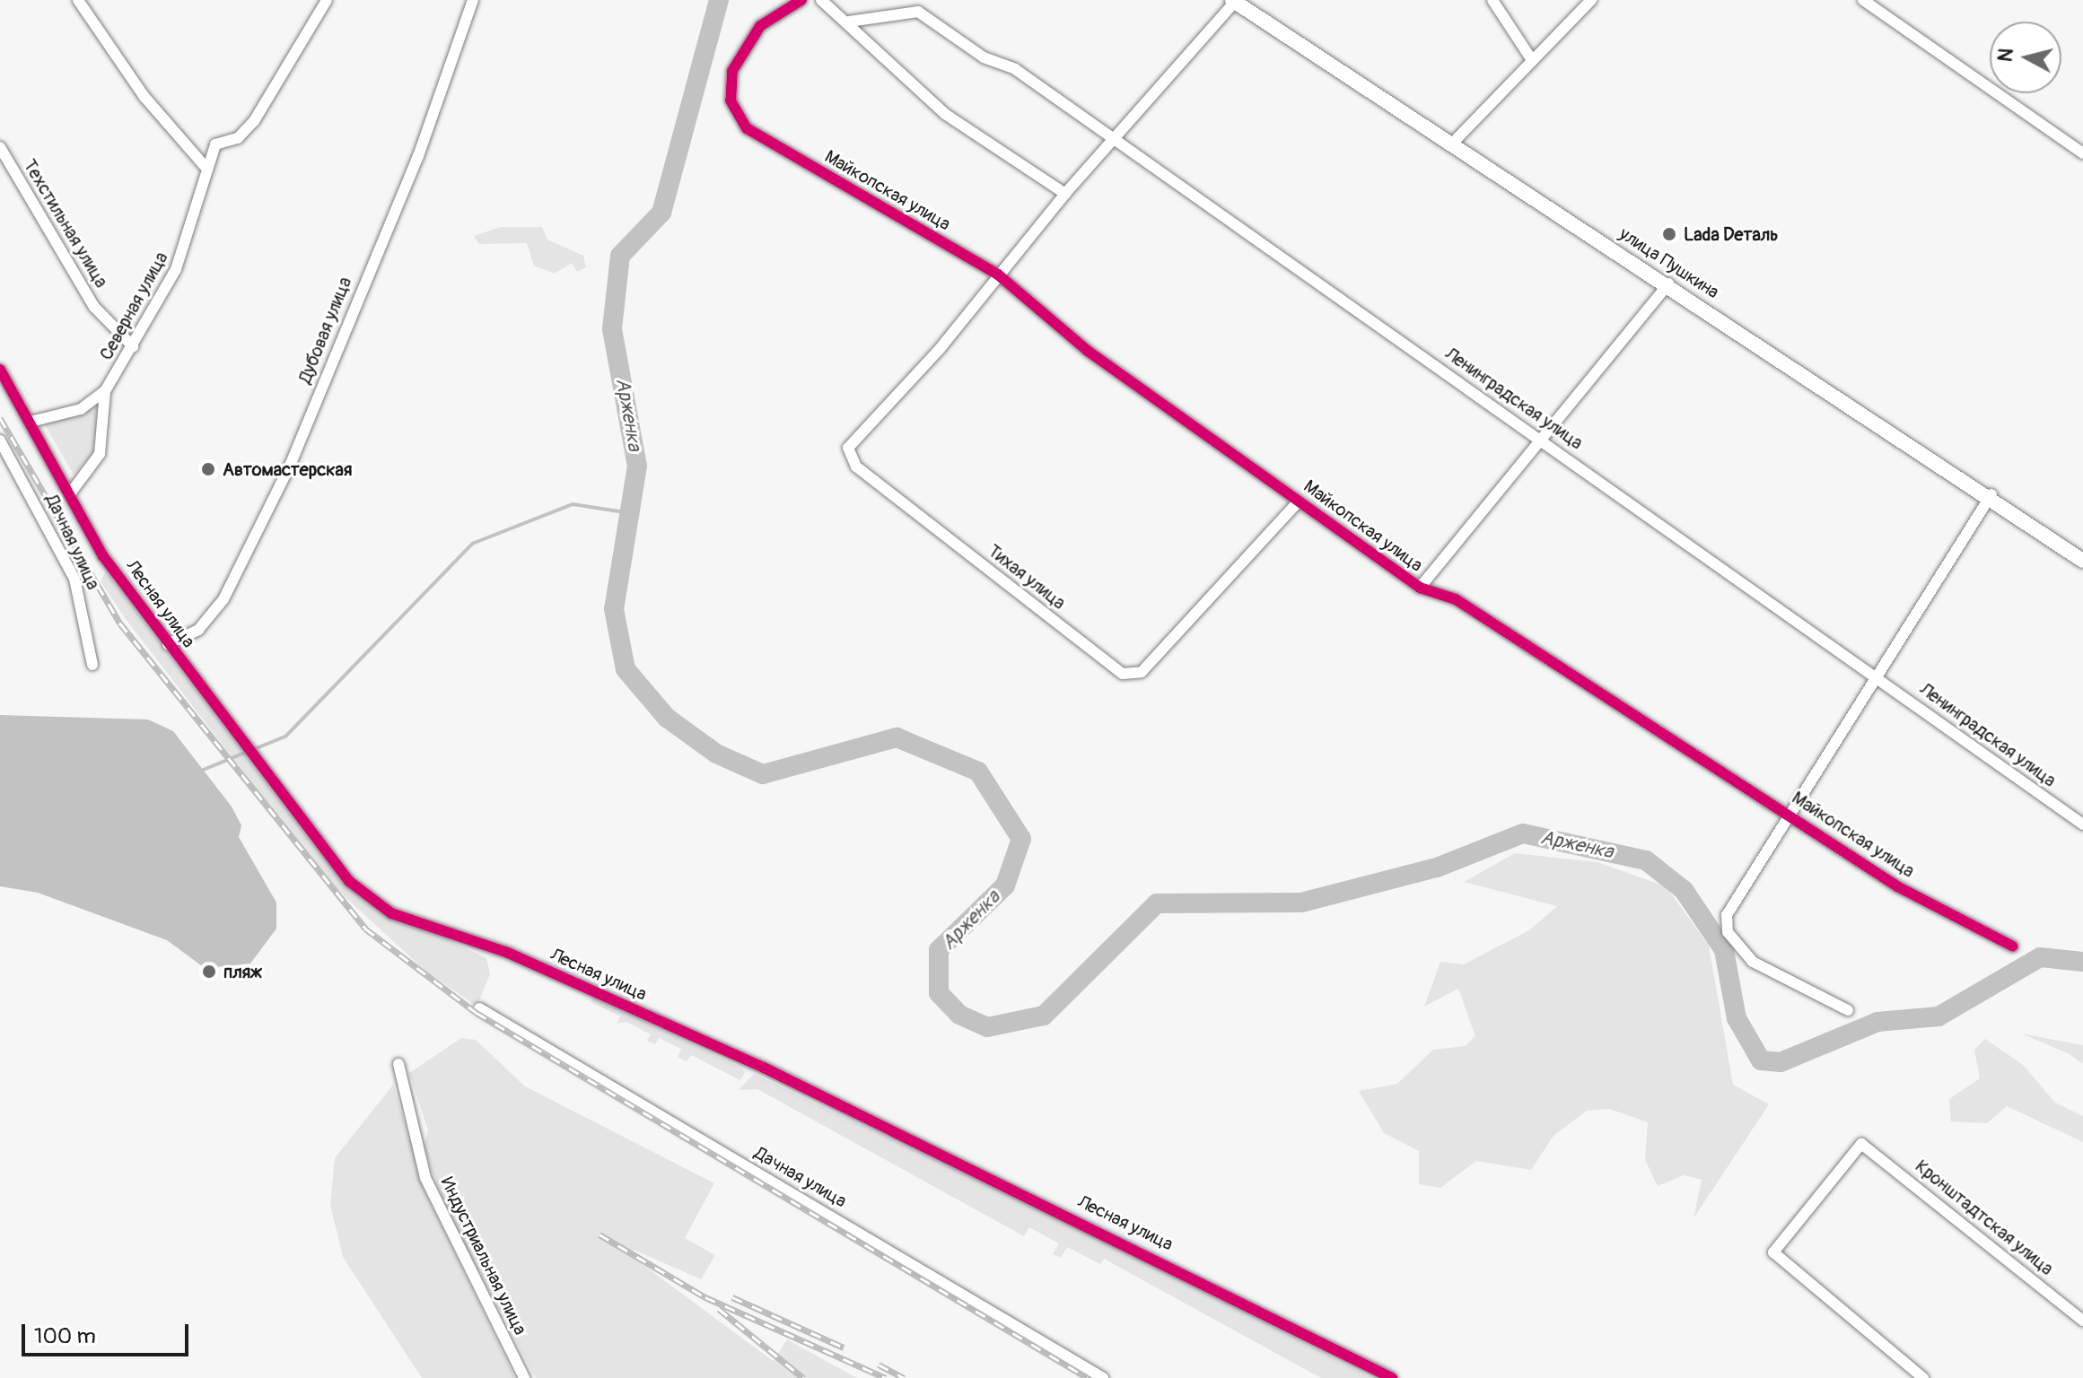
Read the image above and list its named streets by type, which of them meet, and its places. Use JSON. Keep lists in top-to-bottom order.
{
  "streets": {
    "main road": ["улица Пушкина"],
    "street": [
      "Майкопская улица",
      "Техстильная улица",
      "Северная улица",
      "Дубовая улица",
      "Ленинградская улица",
      "Дачная улица",
      "Тихая улица",
      "Лесная улица",
      "Кронштадтская улица",
      "Индустриальная улица"
    ]
  },
  "crossings": [
    ["Майкопская улица", "Тихая улица"],
    ["Техстильная улица", "Северная улица"],
    ["Северная улица", "Лесная улица"],
    ["Дубовая улица", "Лесная улица"]
  ],
  "water": ["Арженка"],
  "places": ["Lada Dеталь", "Автомастерская", "пляж"],
  "scale_bar": "100 m",
  "north": "left"
}
